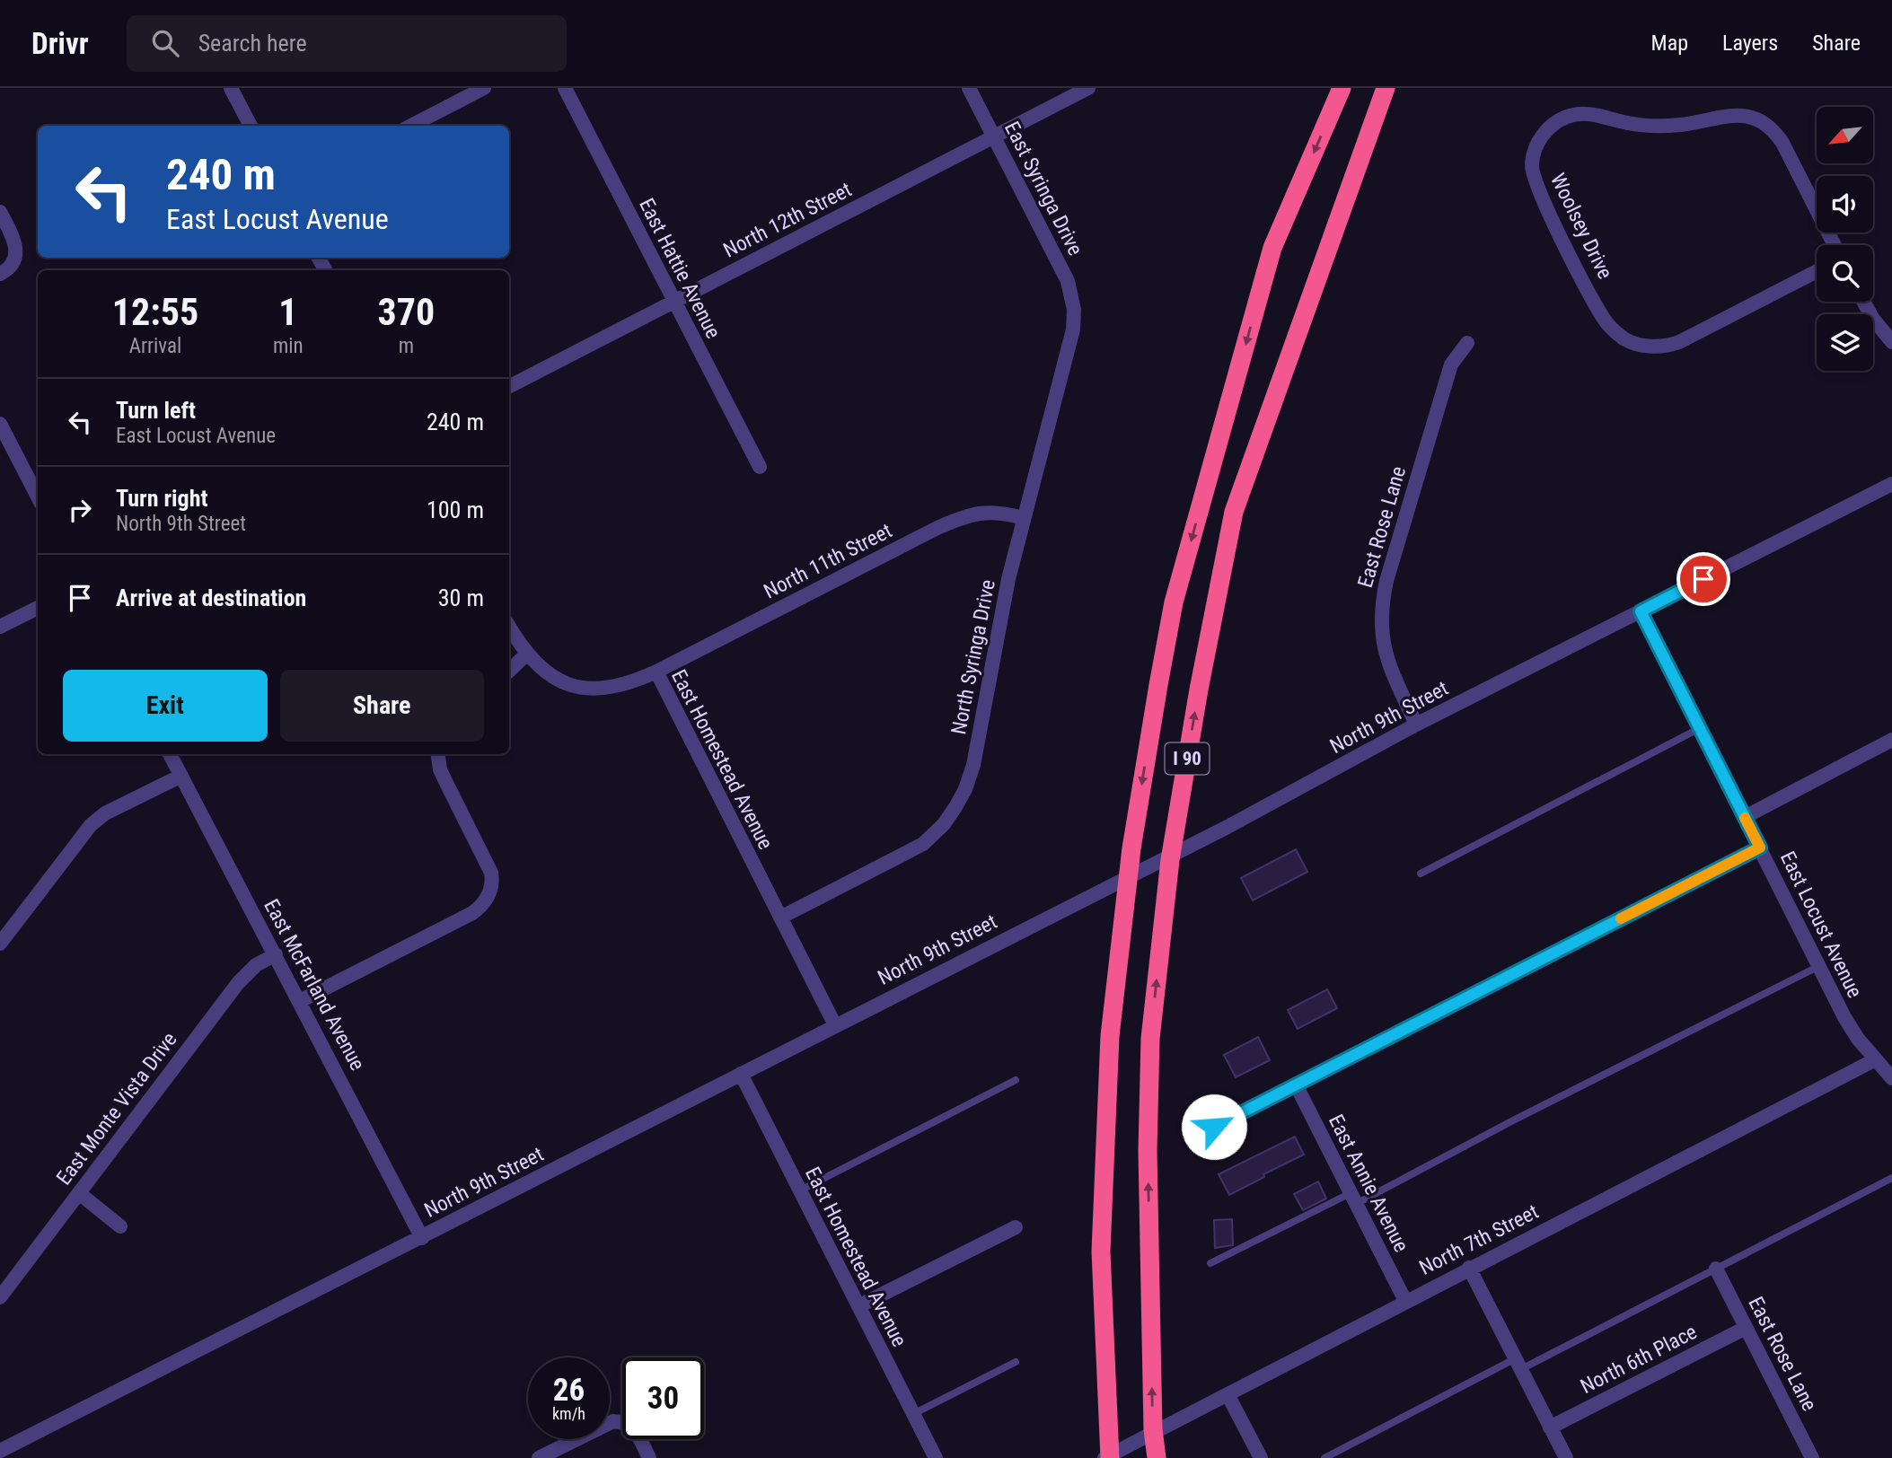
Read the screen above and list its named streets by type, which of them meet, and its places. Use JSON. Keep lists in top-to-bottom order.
{
  "streets": {
    "highway": ["I 90"],
    "street": [
      "East Syringa Drive",
      "North 12th Street",
      "Woolsey Drive",
      "East Hattie Avenue",
      "East Rose Lane",
      "North 11th Street",
      "North Syringa Drive",
      "North 9th Street",
      "East Homestead Avenue",
      "East Locust Avenue",
      "East McFarland Avenue",
      "East Monte Vista Drive",
      "East Annie Avenue",
      "North 7th Street",
      "North 6th Place"
    ]
  },
  "crossings": [
    ["East Syringa Drive", "North 12th Street"],
    ["East Syringa Drive", "North Syringa Drive"],
    ["North 12th Street", "East Hattie Avenue"],
    ["East Rose Lane", "North 9th Street"],
    ["East Rose Lane", "North 6th Place"],
    ["North 11th Street", "North Syringa Drive"],
    ["North 11th Street", "East Homestead Avenue"],
    ["North Syringa Drive", "East Homestead Avenue"],
    ["North 9th Street", "East Homestead Avenue"],
    ["North 9th Street", "East Locust Avenue"],
    ["North 9th Street", "East McFarland Avenue"],
    ["East Locust Avenue", "North 7th Street"],
    ["East McFarland Avenue", "East Monte Vista Drive"],
    ["East Annie Avenue", "North 7th Street"]
  ],
  "north": "bottom left",
  "page": {
    "header": "Drivr",
    "search": "Search here",
    "nav": ["Map", "Layers", "Share"],
    "turn": ["240 m", "East Locust Avenue"],
    "eta": [
      "12:55",
      "Arrival",
      "1",
      "min",
      "370",
      "m"
    ],
    "list": [
      {
        "name": "Turn left",
        "note": "East Locust Avenue",
        "value": "240 m"
      },
      {
        "name": "Turn right",
        "note": "North 9th Street",
        "value": "100 m"
      },
      {
        "name": "Arrive at destination",
        "value": "30 m"
      }
    ],
    "buttons": ["Exit", "Share"],
    "speed": "26 km/h",
    "limit": "30"
  }
}
